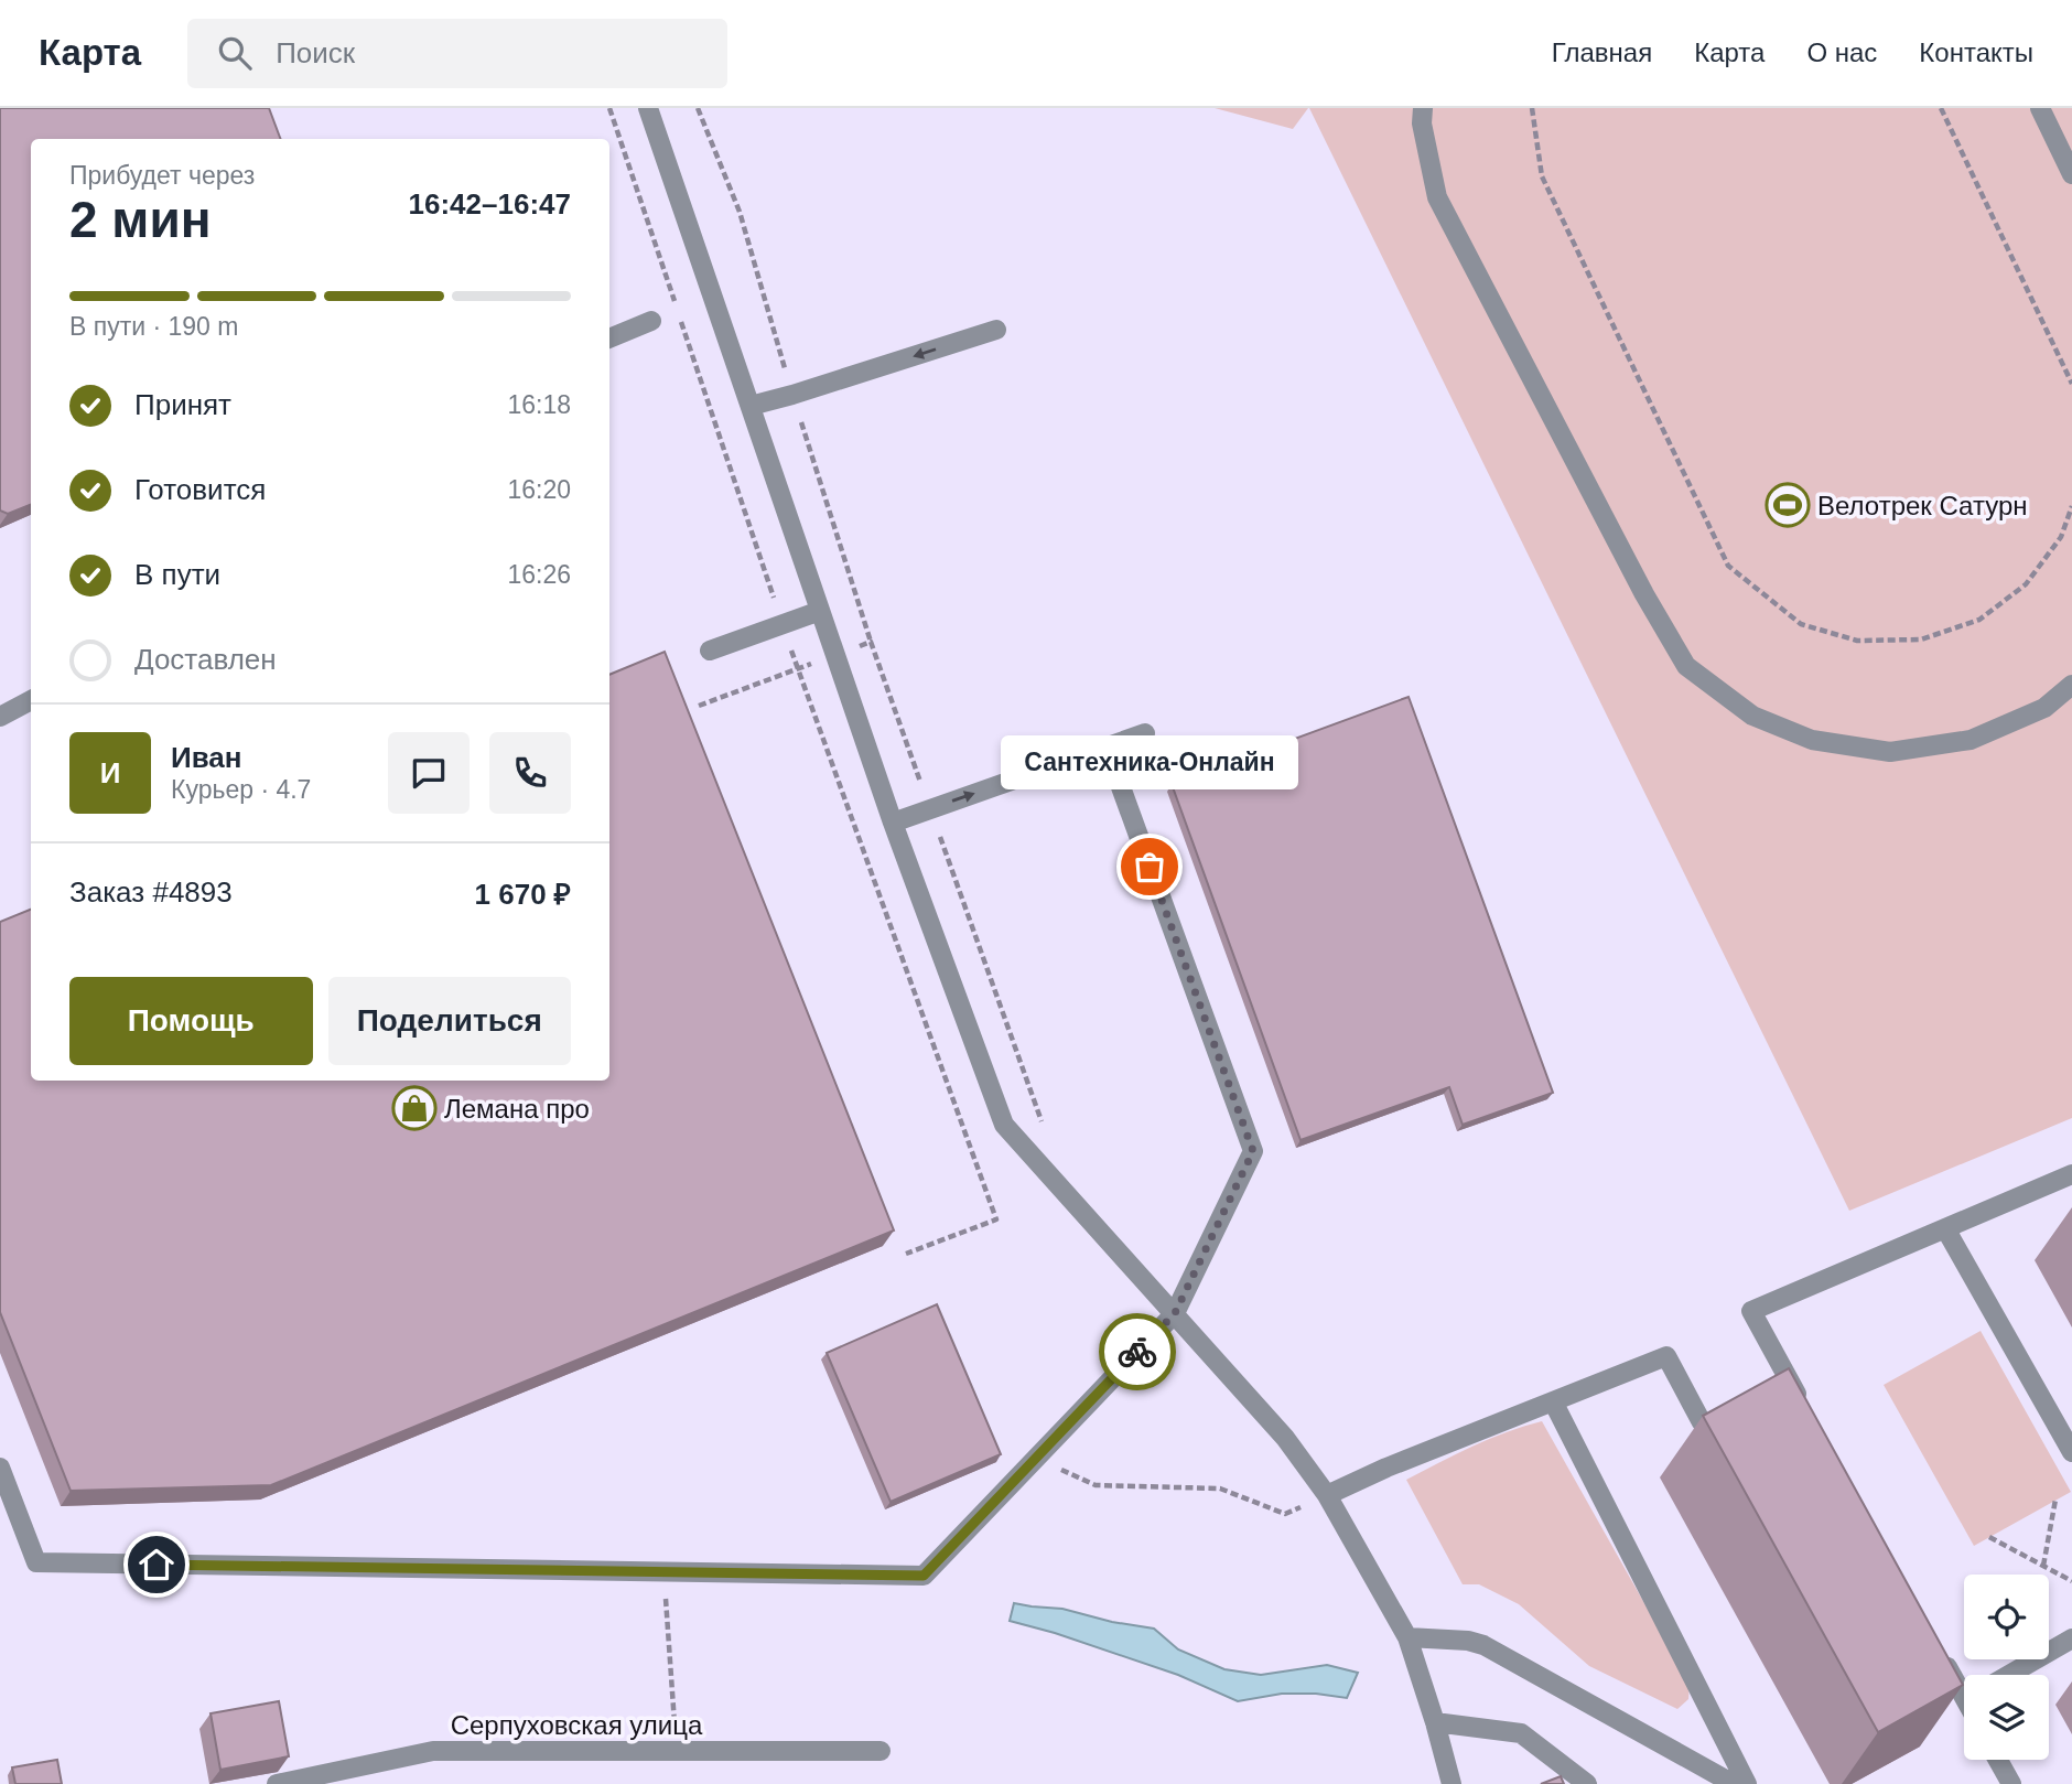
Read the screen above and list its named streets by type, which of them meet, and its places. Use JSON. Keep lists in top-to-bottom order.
{
  "streets": {
    "street": ["Серпуховская улица"]
  },
  "places": {
    "sports": ["Велотрек Сатурн"],
    "other": ["Сантехника-Онлайн"],
    "shop": ["Лемана про"]
  },
  "page": {
    "header": "Карта",
    "search": "Поиск",
    "nav": [
      "Главная",
      "Карта",
      "О нас",
      "Контакты"
    ],
    "heading": ["2 мин", "Прибудет через", "16:42–16:47"],
    "panel": [
      "Иван",
      "Курьер · 4.7",
      "Заказ #4893",
      "1 670 ₽"
    ],
    "bar": "В пути · 190 m",
    "list": [
      ["Принят", "16:18"],
      ["Готовится", "16:20"],
      ["В пути", "16:26"],
      "Доставлен"
    ],
    "round": "И",
    "bubble": "Сантехника-Онлайн",
    "buttons": ["Помощь", "Поделиться"]
  }
}
